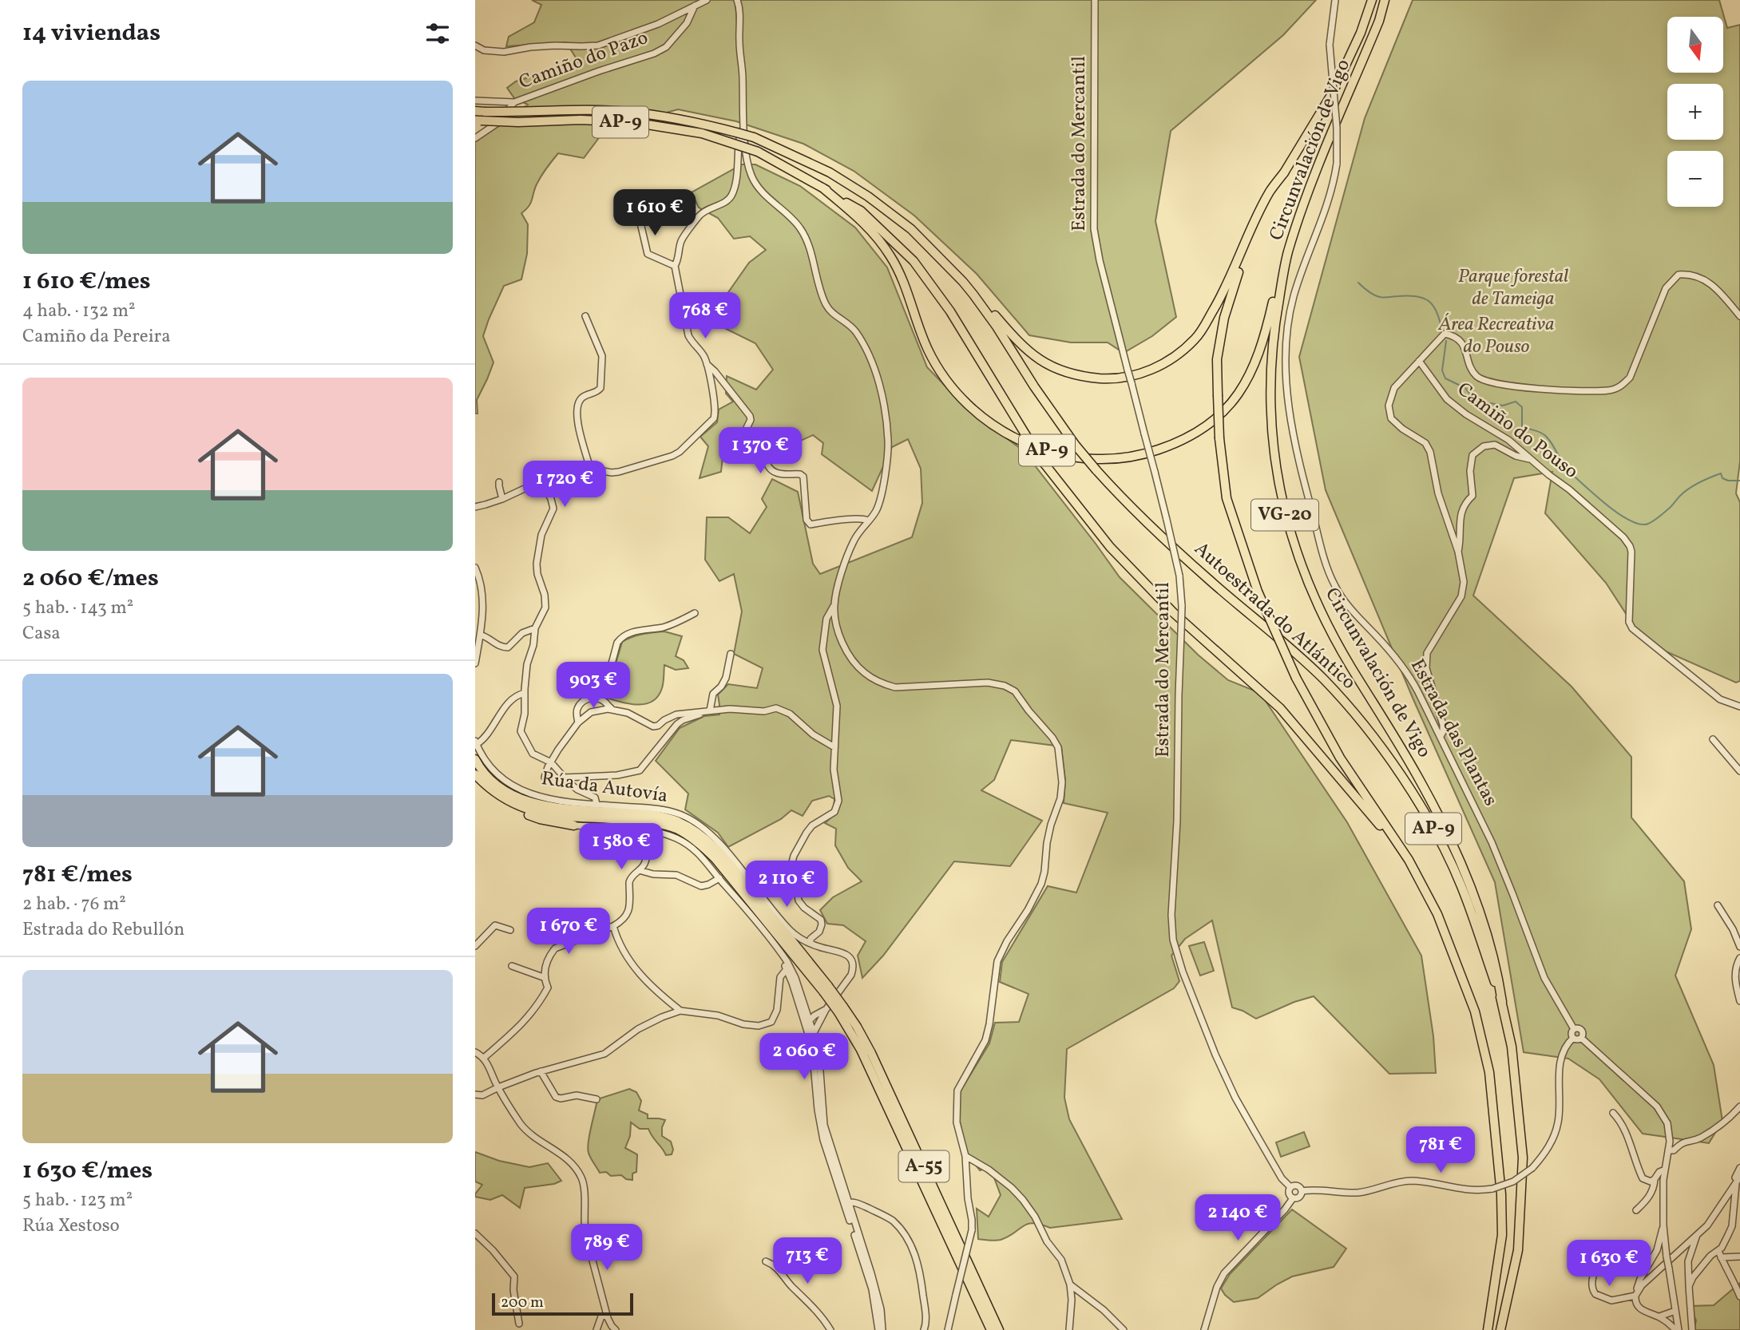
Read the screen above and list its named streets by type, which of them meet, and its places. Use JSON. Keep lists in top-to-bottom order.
{
  "streets": {
    "highway": [
      "AP-9",
      "Circunvalación de Vigo",
      "VG-20",
      "Autoestrada do Atlántico",
      "A-55"
    ],
    "street": [
      "Camiño do Pazo",
      "Estrada do Mercantil",
      "Camiño do Pouso",
      "Estrada das Plantas",
      "Rúa da Autovía"
    ]
  },
  "crossings": [
    ["AP-9", "Circunvalación de Vigo"],
    ["Circunvalación de Vigo", "Autoestrada do Atlántico"]
  ],
  "parks": ["Parque forestal de Tameiga", "Área Recreativa do Pouso"],
  "scale_bar": "200 m",
  "north": "bottom",
  "page": {
    "heading": "14 viviendas",
    "map_buttons": ["+", "−"],
    "list": [
      {
        "name": "1 610 €/mes",
        "note": "4 hab. · 132 m² · Camiño da Pereira"
      },
      {
        "name": "2 060 €/mes",
        "note": "5 hab. · 143 m² · Casa"
      },
      {
        "name": "781 €/mes",
        "note": "2 hab. · 76 m² · Estrada do Rebullón"
      },
      {
        "name": "1 630 €/mes",
        "note": "5 hab. · 123 m² · Rúa Xestoso"
      }
    ],
    "price": [
      "1 610 €",
      "768 €",
      "1 370 €",
      "1 720 €",
      "903 €",
      "1 580 €",
      "2 110 €",
      "1 670 €",
      "2 060 €",
      "781 €",
      "2 140 €",
      "789 €",
      "713 €",
      "1 630 €"
    ],
    "scale": "200 m"
  }
}
